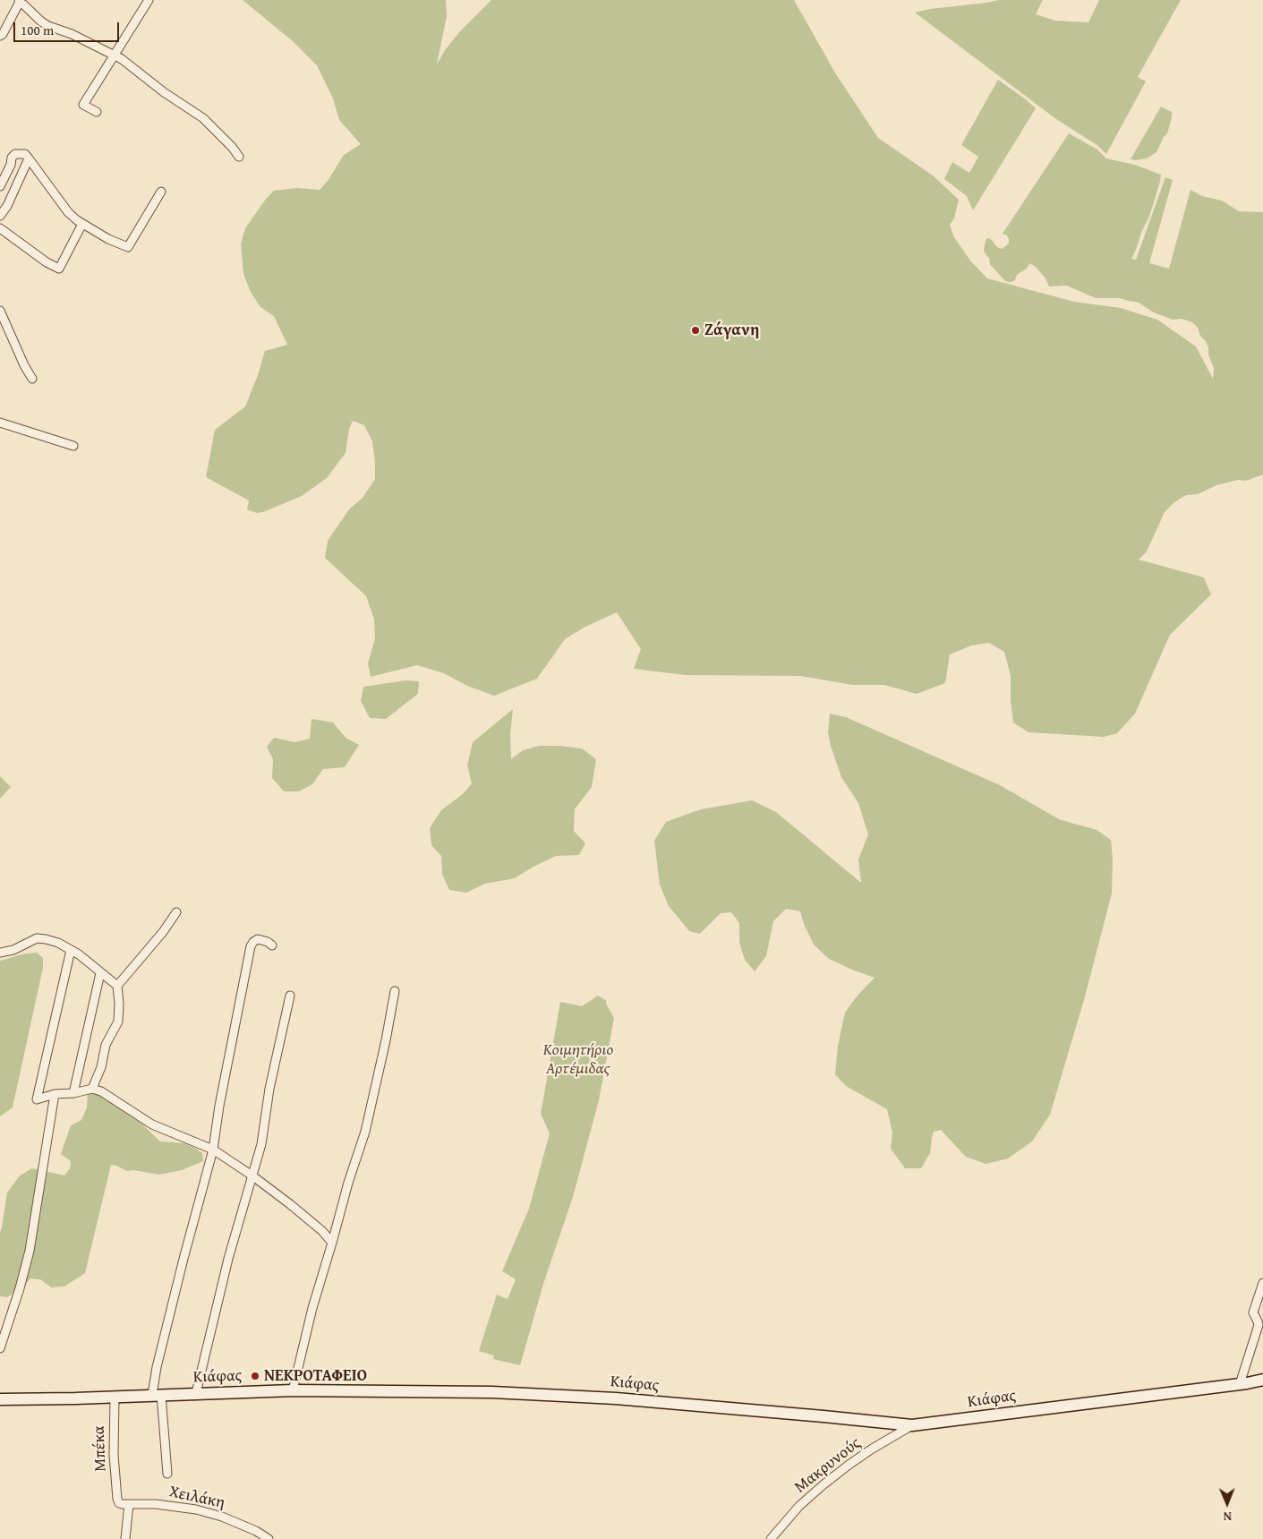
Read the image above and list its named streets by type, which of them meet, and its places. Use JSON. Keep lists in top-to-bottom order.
{
  "streets": {
    "street": [
      "Κιάφας",
      "Μπέκα",
      "Μακρυνούς",
      "Χειλάκη"
    ]
  },
  "crossings": [
    ["Κιάφας", "Μπέκα"],
    ["Κιάφας", "Μακρυνούς"],
    ["Μπέκα", "Χειλάκη"]
  ],
  "parks": ["Κοιμητήριο Αρτέμιδας"],
  "places": ["Ζάγανη", "ΝΕΚΡΟΤΑΦΕΙΟ"],
  "scale_bar": "100 m",
  "north": "bottom"
}
